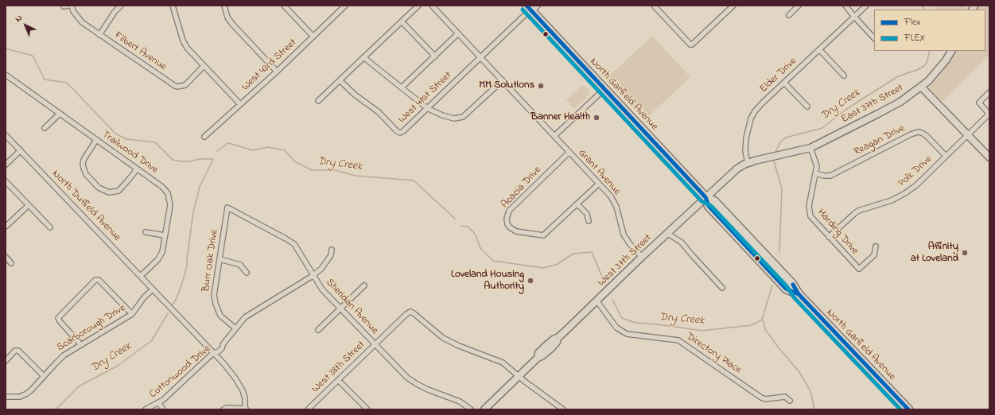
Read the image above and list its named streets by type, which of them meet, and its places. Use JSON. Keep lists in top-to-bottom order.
{
  "streets": {
    "highway": ["North Garfield Avenue"],
    "street": [
      "Filbert Avenue",
      "West 43rd Street",
      "Elder Drive",
      "West 41st Street",
      "East 37th Street",
      "Reagan Drive",
      "Trailwood Drive",
      "Polk Drive",
      "Grant Avenue",
      "Acacia Drive",
      "North Duffield Avenue",
      "Harding Drive",
      "Burr Oak Drive",
      "West 37th Street",
      "Sheridan Avenue",
      "Scarborough Drive",
      "Directory Place",
      "West 38th Street",
      "Cottonwood Drive"
    ]
  },
  "crossings": [
    ["Elder Drive", "East 37th Street"],
    ["North Garfield Avenue", "West 41st Street"],
    ["North Garfield Avenue", "East 37th Street"],
    ["North Garfield Avenue", "West 37th Street"],
    ["West 41st Street", "Grant Avenue"],
    ["East 37th Street", "Harding Drive"],
    ["East 37th Street", "West 37th Street"],
    ["Reagan Drive", "Polk Drive"],
    ["Reagan Drive", "Harding Drive"],
    ["Trailwood Drive", "North Duffield Avenue"],
    ["Polk Drive", "Harding Drive"],
    ["Grant Avenue", "Acacia Drive"],
    ["Grant Avenue", "West 37th Street"],
    ["North Duffield Avenue", "Scarborough Drive"],
    ["North Duffield Avenue", "Cottonwood Drive"],
    ["Burr Oak Drive", "Sheridan Avenue"],
    ["Burr Oak Drive", "Cottonwood Drive"],
    ["West 37th Street", "Directory Place"],
    ["West 37th Street", "West 38th Street"],
    ["Sheridan Avenue", "West 38th Street"],
    ["Sheridan Avenue", "Cottonwood Drive"]
  ],
  "water": ["Dry Creek"],
  "places": [
    "MM Solutions",
    "Banner Health",
    "Affinity at Loveland",
    "Loveland Housing Authority"
  ],
  "lines": ["transit line Flex", "transit line FLEX"],
  "legend": ["Flex", "FLEX"],
  "north": "top left"
}
